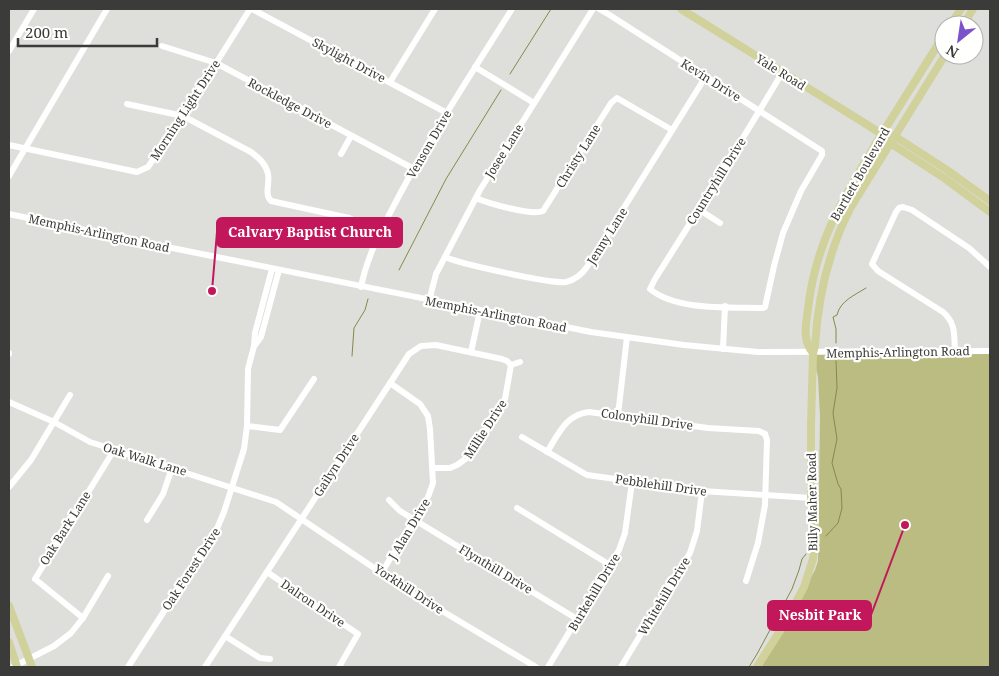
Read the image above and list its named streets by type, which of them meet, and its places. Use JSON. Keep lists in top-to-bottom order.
{
  "streets": {
    "main road": ["Yale Road", "Bartlett Boulevard", "Billy Maher Road"],
    "street": [
      "Skylight Drive",
      "Kevin Drive",
      "Rockledge Drive",
      "Morning Light Drive",
      "Venson Drive",
      "Josee Lane",
      "Christy Lane",
      "Countryhill Drive",
      "Memphis-Arlington Road",
      "Jenny Lane",
      "Colonyhill Drive",
      "Millie Drive",
      "Oak Walk Lane",
      "Gailyn Drive",
      "Pebblehill Drive",
      "Oak Bark Lane",
      "J Alan Drive",
      "Oak Forest Drive",
      "Flynthill Drive",
      "Yorkhill Drive",
      "Burkehill Drive",
      "Whitehill Drive",
      "Dalron Drive"
    ]
  },
  "crossings": [
    ["Skylight Drive", "Morning Light Drive"],
    ["Skylight Drive", "Venson Drive"],
    ["Yale Road", "Bartlett Boulevard"],
    ["Yale Road", "Countryhill Drive"],
    ["Kevin Drive", "Countryhill Drive"],
    ["Kevin Drive", "Jenny Lane"],
    ["Rockledge Drive", "Morning Light Drive"],
    ["Rockledge Drive", "Venson Drive"],
    ["Venson Drive", "Memphis-Arlington Road"],
    ["Josee Lane", "Christy Lane"],
    ["Josee Lane", "Memphis-Arlington Road"],
    ["Josee Lane", "Jenny Lane"],
    ["Christy Lane", "Jenny Lane"],
    ["Bartlett Boulevard", "Memphis-Arlington Road"],
    ["Bartlett Boulevard", "Billy Maher Road"],
    ["Memphis-Arlington Road", "Billy Maher Road"],
    ["Memphis-Arlington Road", "Oak Forest Drive"],
    ["Colonyhill Drive", "Pebblehill Drive"],
    ["Millie Drive", "Gailyn Drive"],
    ["Millie Drive", "J Alan Drive"],
    ["Oak Walk Lane", "Oak Bark Lane"],
    ["Oak Walk Lane", "Oak Forest Drive"],
    ["Oak Walk Lane", "Yorkhill Drive"],
    ["Gailyn Drive", "J Alan Drive"],
    ["Gailyn Drive", "Yorkhill Drive"],
    ["Gailyn Drive", "Dalron Drive"],
    ["Pebblehill Drive", "Billy Maher Road"],
    ["Pebblehill Drive", "Burkehill Drive"],
    ["Pebblehill Drive", "Whitehill Drive"],
    ["J Alan Drive", "Flynthill Drive"],
    ["J Alan Drive", "Yorkhill Drive"],
    ["Flynthill Drive", "Burkehill Drive"]
  ],
  "places": ["Calvary Baptist Church", "Nesbit Park"],
  "scale_bar": "200 m",
  "north": "bottom left"
}
